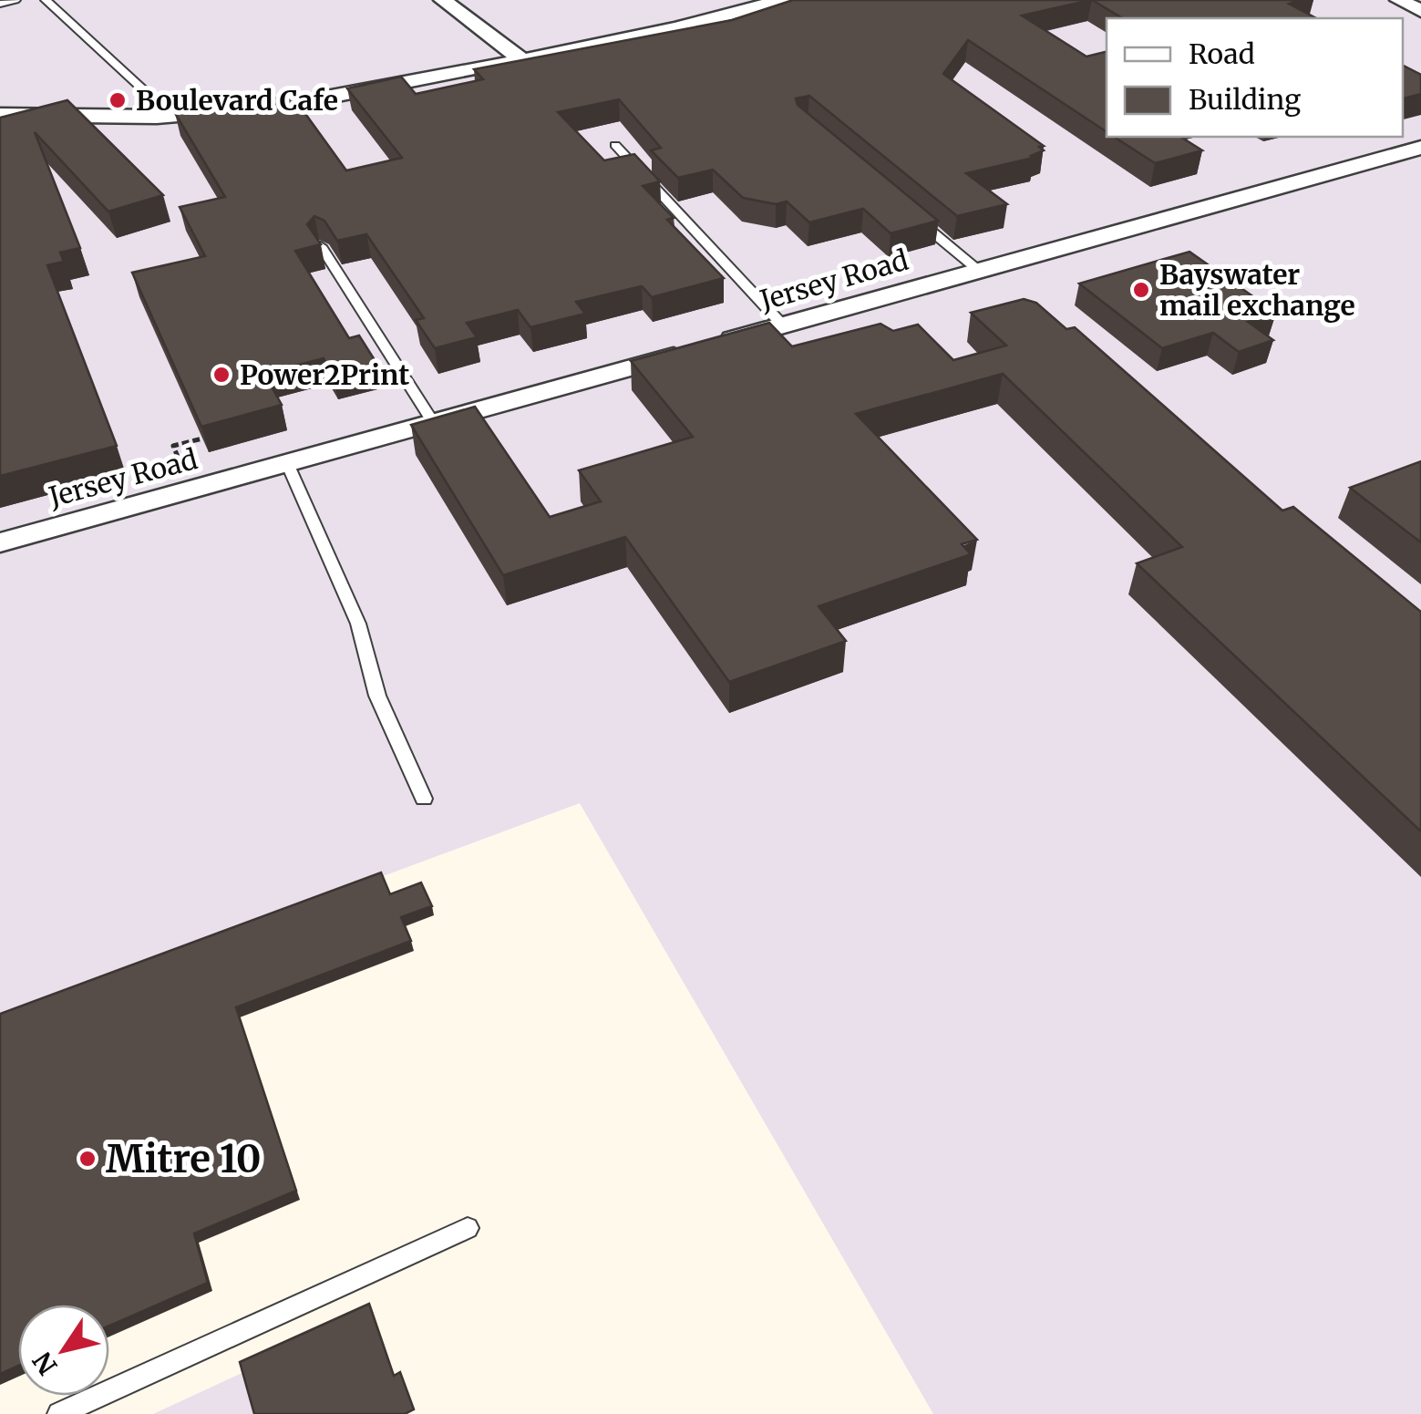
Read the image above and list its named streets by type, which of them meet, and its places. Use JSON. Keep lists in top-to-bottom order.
{
  "streets": {
    "street": ["Jersey Road"]
  },
  "places": [
    "Boulevard Cafe",
    "Bayswater mail exchange",
    "Power2Print",
    "Mitre 10"
  ],
  "legend": ["Road", "Building"],
  "north": "bottom left"
}
